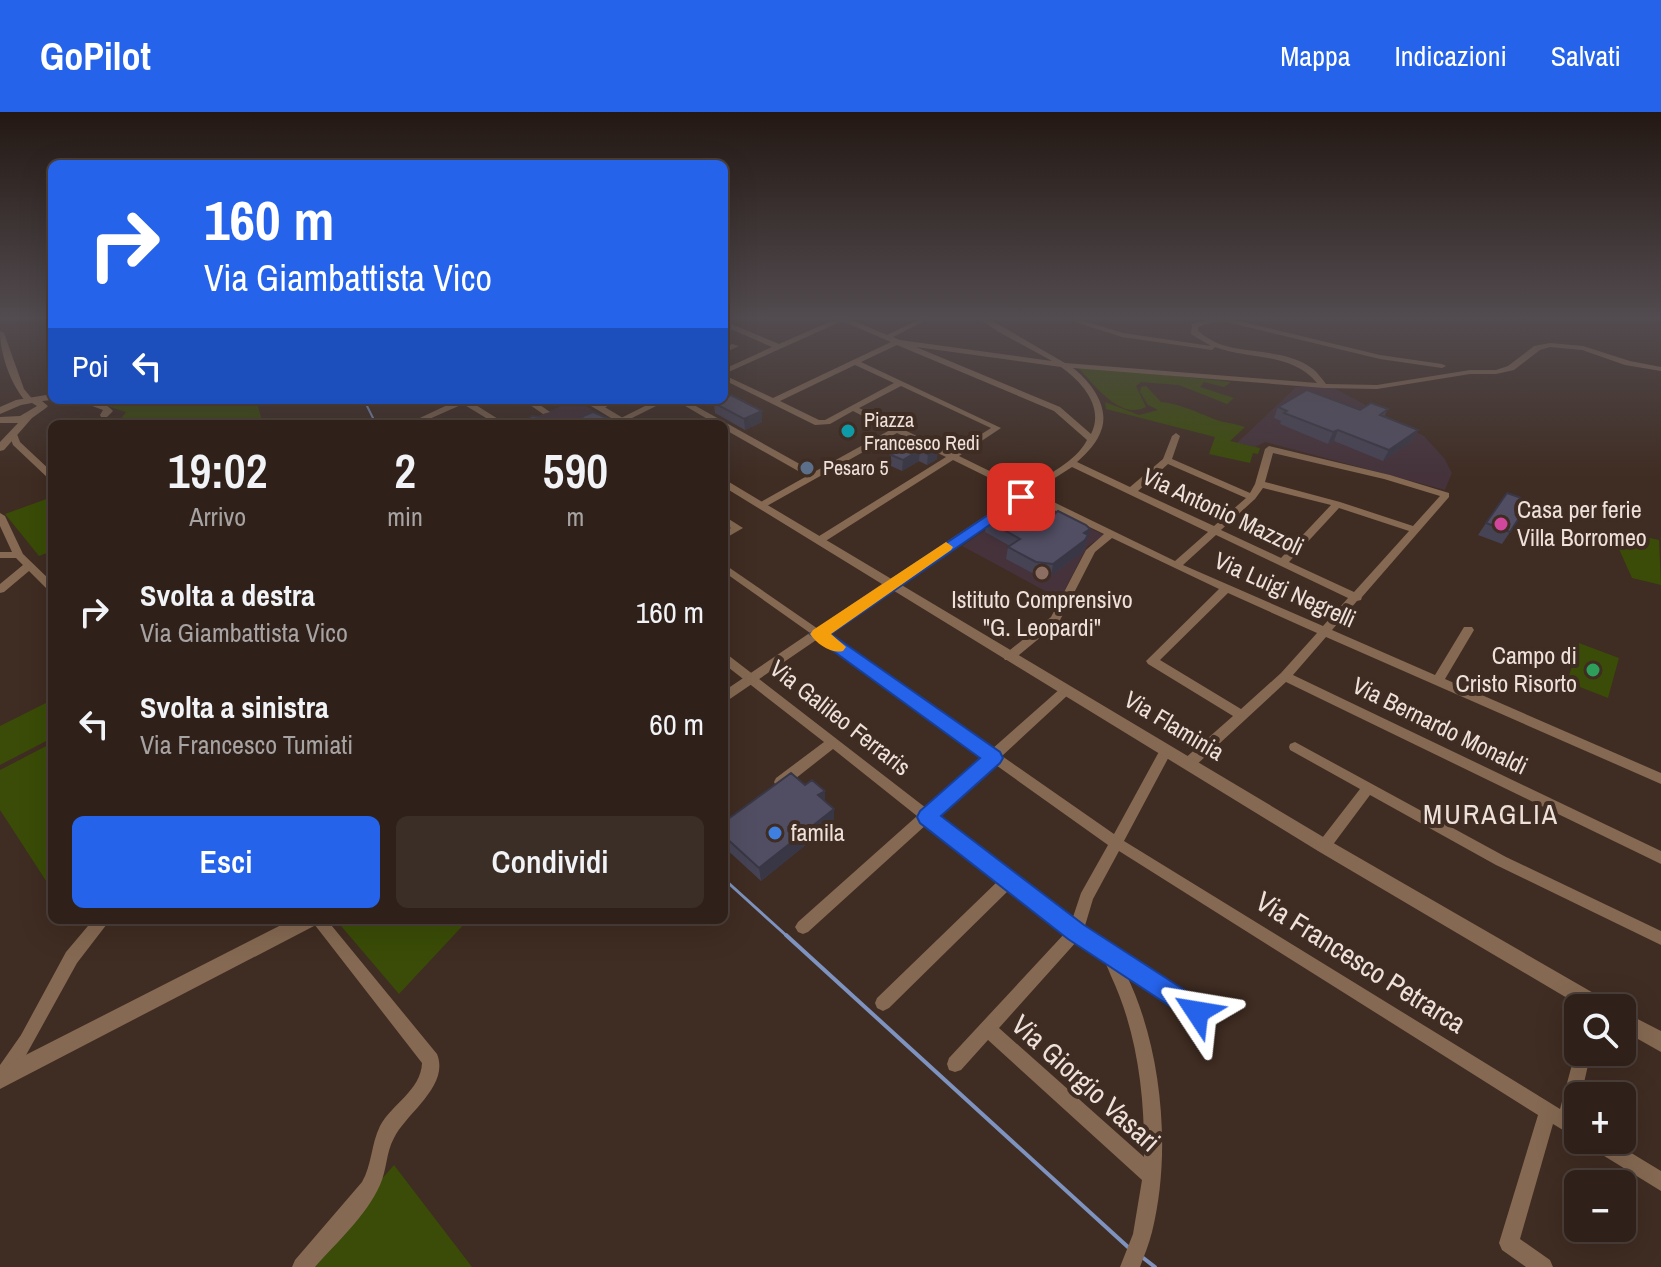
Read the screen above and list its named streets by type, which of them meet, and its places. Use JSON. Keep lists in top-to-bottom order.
{
  "streets": {
    "street": [
      "Via Antonio Mazzoli",
      "Via Luigi Negrelli",
      "Via Galileo Ferraris",
      "Via Flaminia",
      "Via Bernardo Monaldi",
      "Via Francesco Petrarca",
      "Via Giorgio Vasari"
    ]
  },
  "districts": ["MURAGLIA"],
  "places": [
    "Piazza Francesco Redi",
    "Pesaro 5",
    "Casa per ferie Villa Borromeo",
    "Istituto Comprensivo \"G. Leopardi\"",
    "Campo di Cristo Risorto",
    "famila"
  ],
  "page": {
    "header": "GoPilot",
    "nav": ["Mappa", "Indicazioni", "Salvati"],
    "turn": ["160 m", "Via Giambattista Vico"],
    "then": "Poi",
    "eta": [
      "19:02",
      "Arrivo",
      "2",
      "min",
      "590",
      "m"
    ],
    "list": [
      {
        "name": "Svolta a destra",
        "note": "Via Giambattista Vico",
        "value": "160 m"
      },
      {
        "name": "Svolta a sinistra",
        "note": "Via Francesco Tumiati",
        "value": "60 m"
      }
    ],
    "buttons": ["Esci", "Condividi"],
    "map_buttons": ["+", "−"]
  }
}
